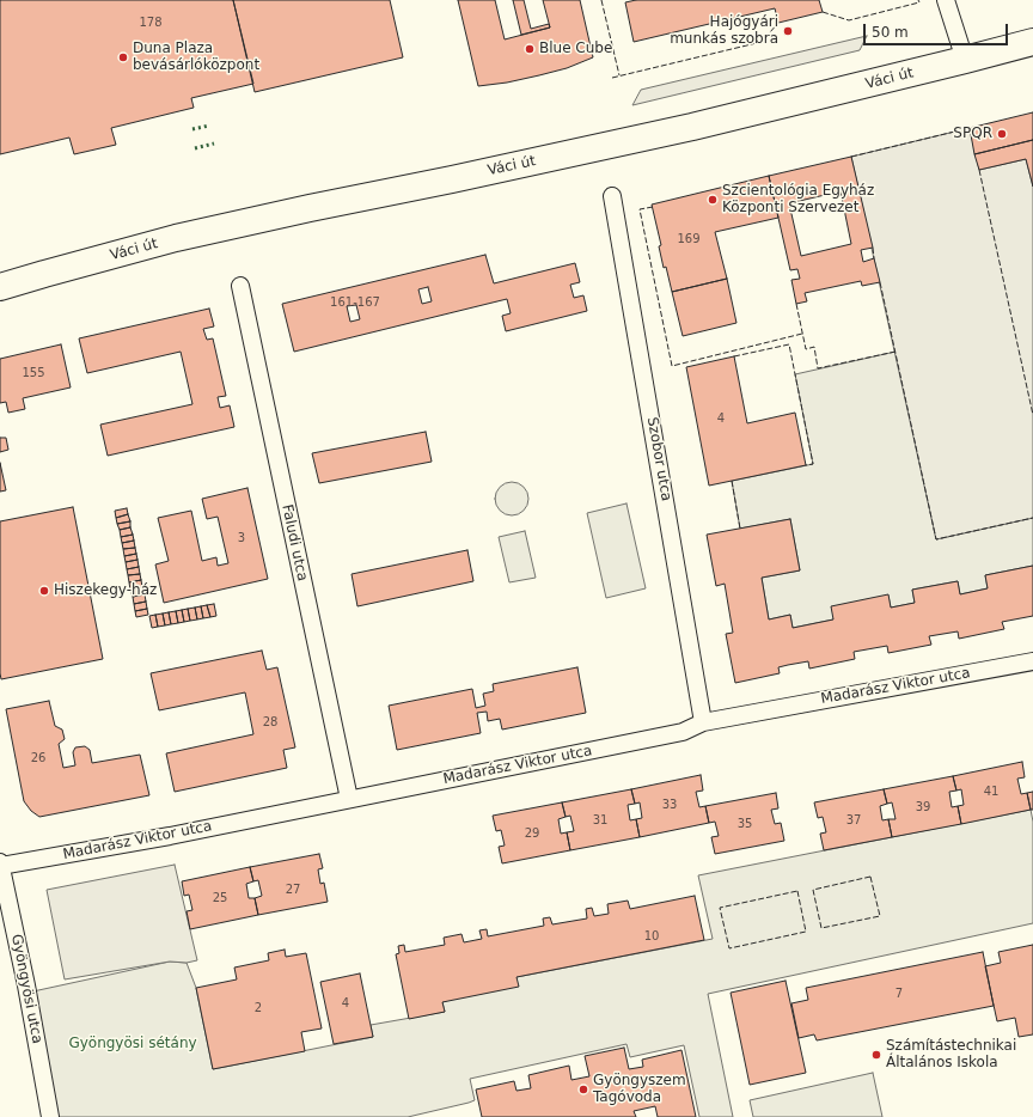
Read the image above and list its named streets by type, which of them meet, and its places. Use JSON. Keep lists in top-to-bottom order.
{
  "streets": {
    "main road": ["Váci út"],
    "street": [
      "Szobor utca",
      "Faludi utca",
      "Madarász Viktor utca",
      "Gyöngyösi utca"
    ]
  },
  "crossings": [
    ["Szobor utca", "Madarász Viktor utca"],
    ["Faludi utca", "Madarász Viktor utca"],
    ["Madarász Viktor utca", "Gyöngyösi utca"]
  ],
  "parks": ["Gyöngyösi sétány"],
  "places": [
    "Hajógyári munkás szobra",
    "Blue Cube",
    "Duna Plaza bevásárlóközpont",
    "SPQR",
    "Szcientológia Egyház Központi Szervezet",
    "Hiszekegy-ház",
    "Számítástechnikai Általános Iskola",
    "Gyöngyszem Tagóvoda"
  ],
  "house_numbers": [
    "178",
    "169",
    "161-167",
    "155",
    "4",
    "3",
    "28",
    "26",
    "41",
    "33",
    "39",
    "31",
    "37",
    "35",
    "29",
    "27",
    "25",
    "10",
    "7",
    "4",
    "2"
  ],
  "scale_bar": "50 m"
}
